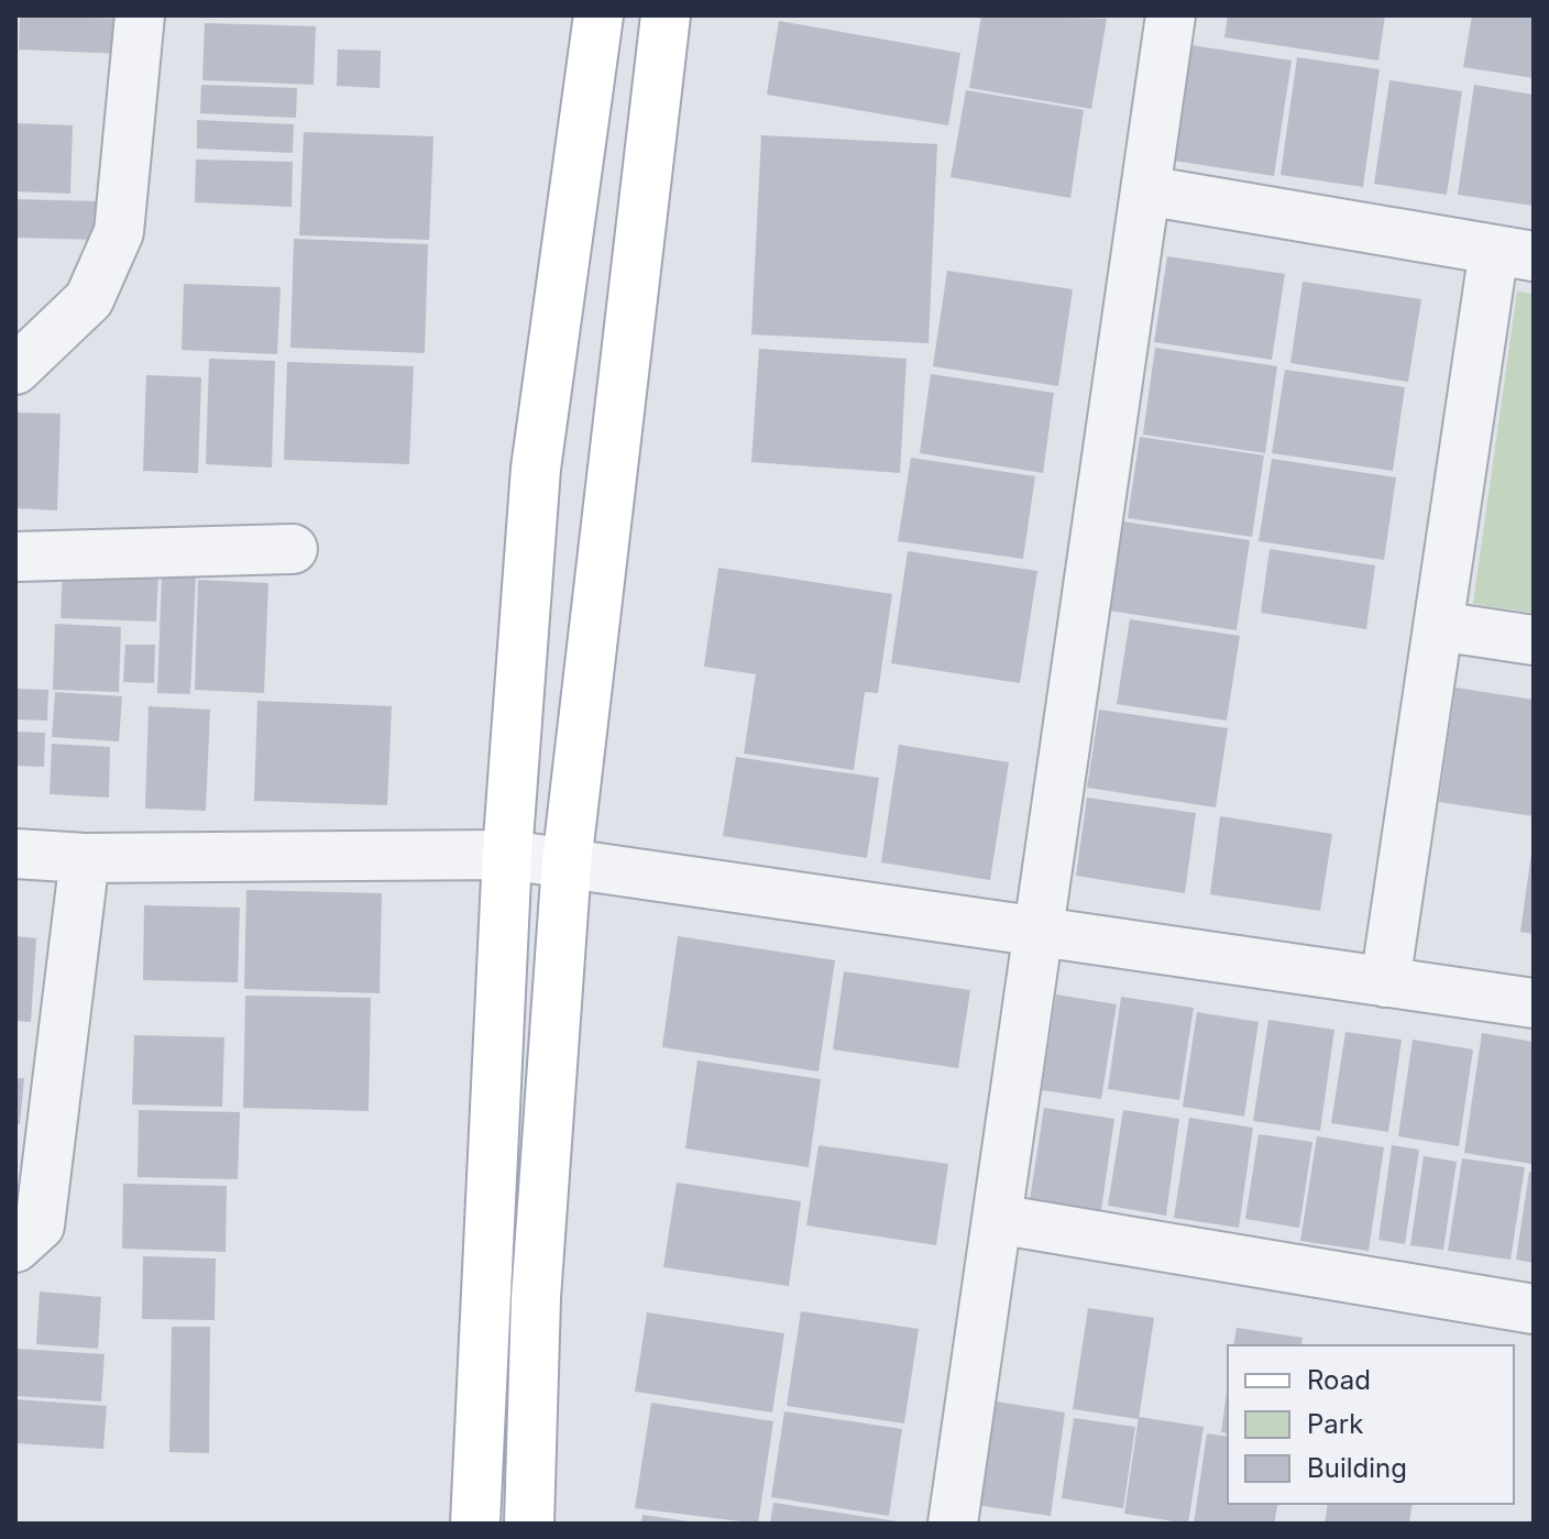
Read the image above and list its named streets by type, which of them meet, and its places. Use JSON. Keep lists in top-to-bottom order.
{
  "legend": ["Road", "Park", "Building"]
}
